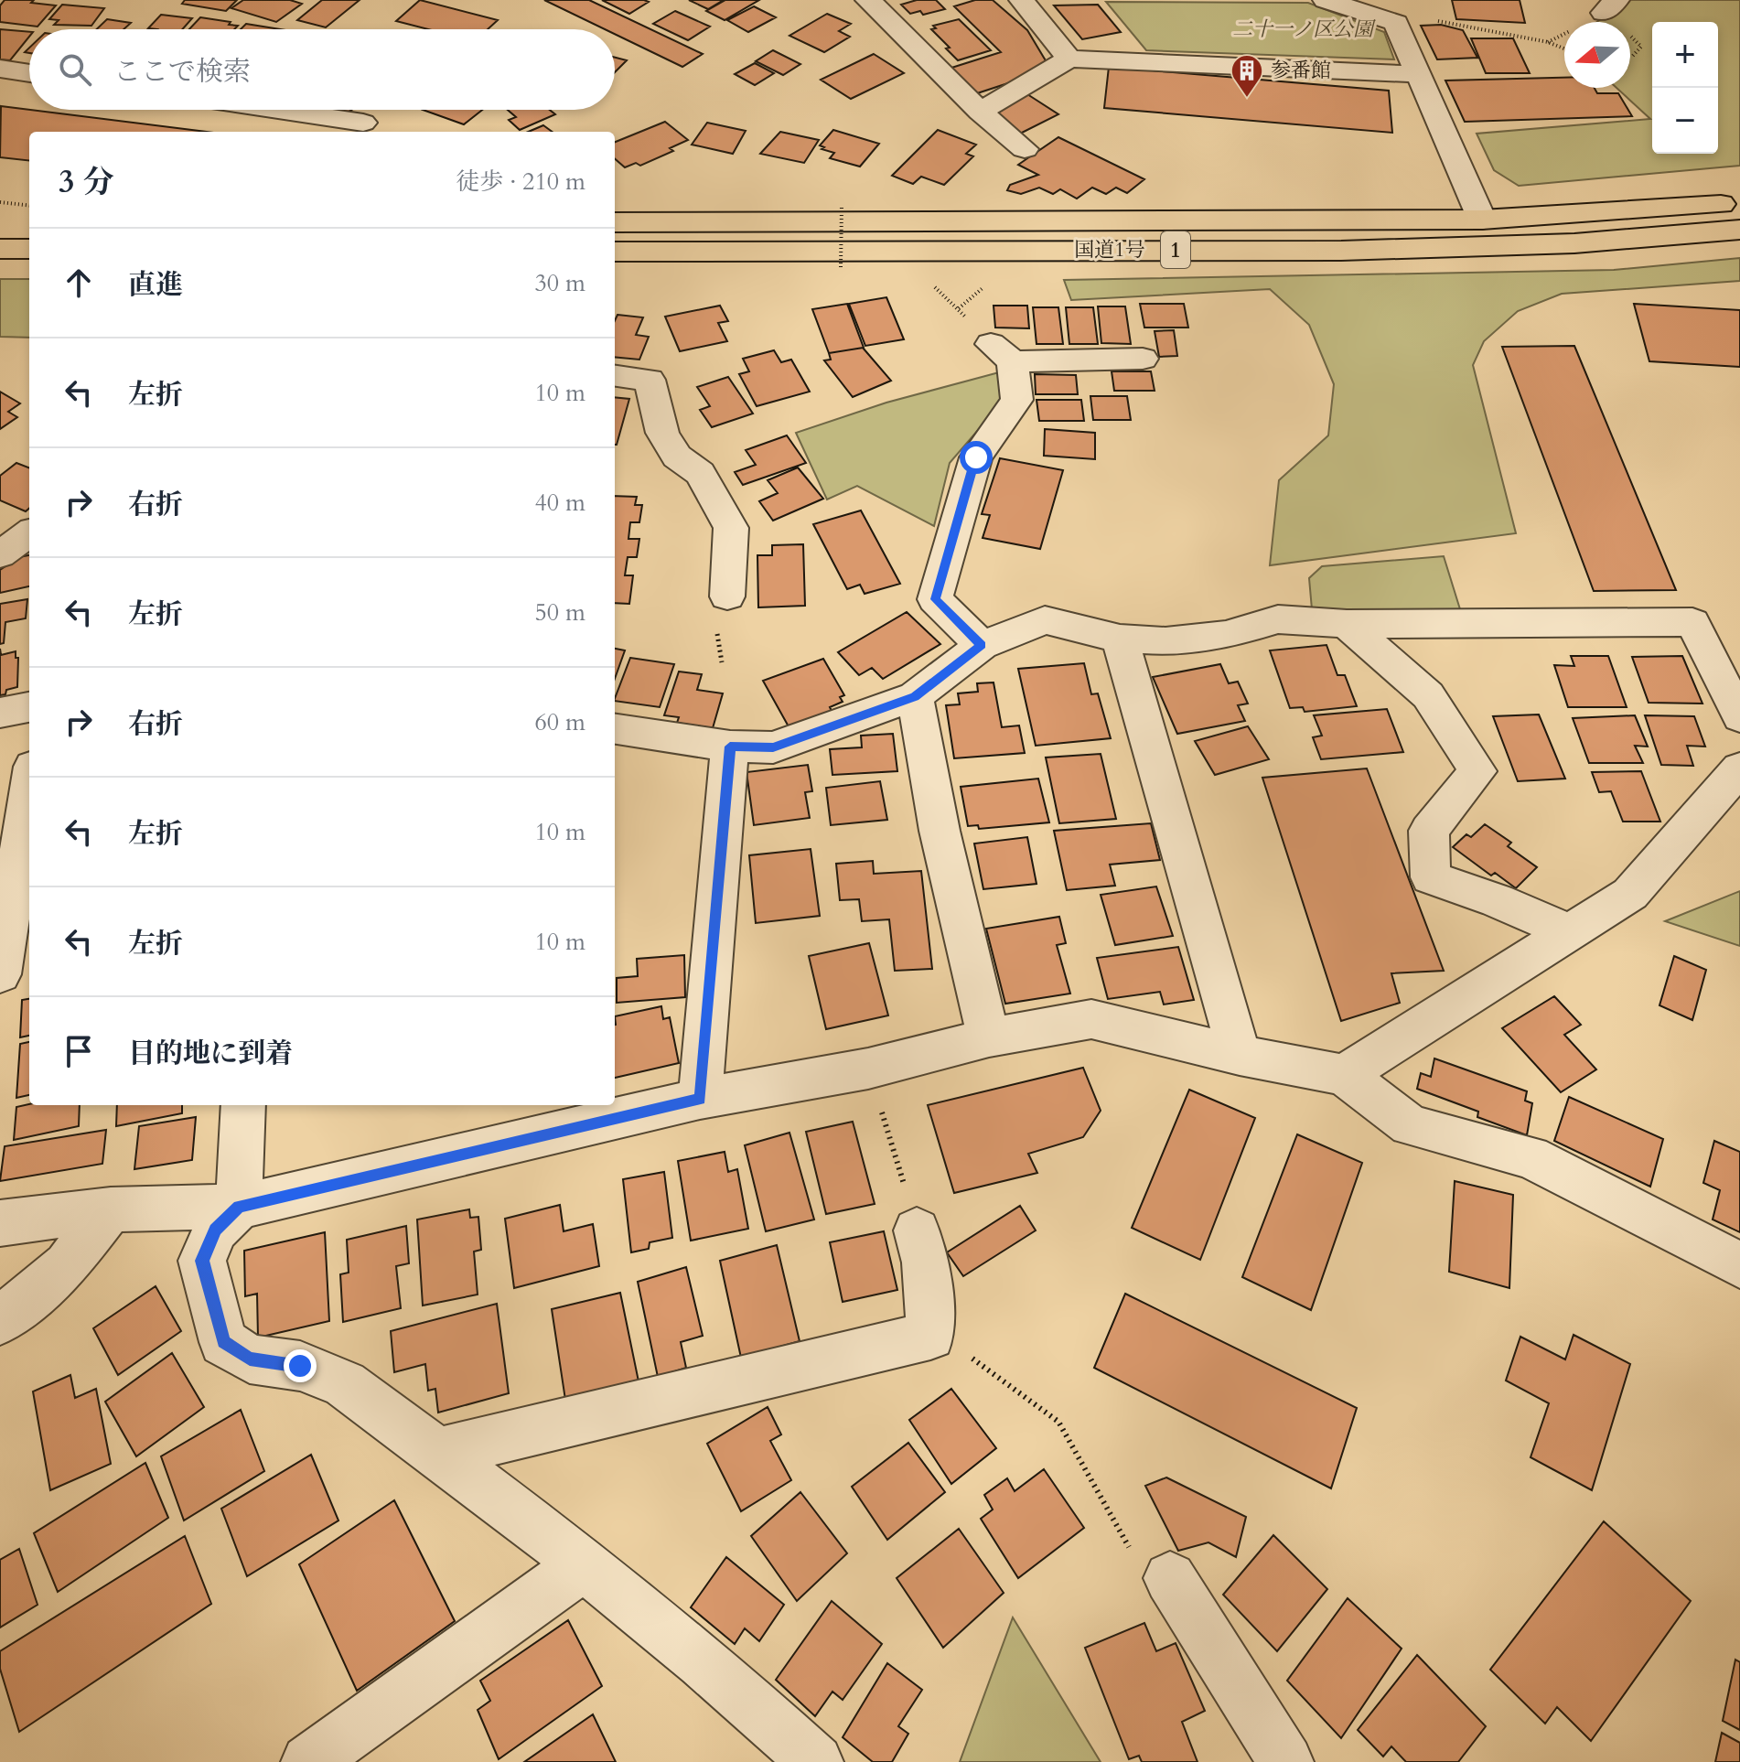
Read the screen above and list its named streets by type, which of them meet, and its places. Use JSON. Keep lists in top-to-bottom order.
{
  "streets": {
    "highway": ["国道1号", "1"]
  },
  "parks": ["二十一ノ区公園"],
  "places": {
    "building": ["参番館"]
  },
  "north": "left",
  "page": {
    "map_buttons": ["+", "−"],
    "search": "ここで検索",
    "heading": ["3 分", "徒歩 · 210 m"],
    "list": [
      ["直進", "30 m"],
      ["左折", "10 m"],
      ["右折", "40 m"],
      ["左折", "50 m"],
      ["右折", "60 m"],
      ["左折", "10 m"],
      ["左折", "10 m"],
      "目的地に到着"
    ]
  }
}
